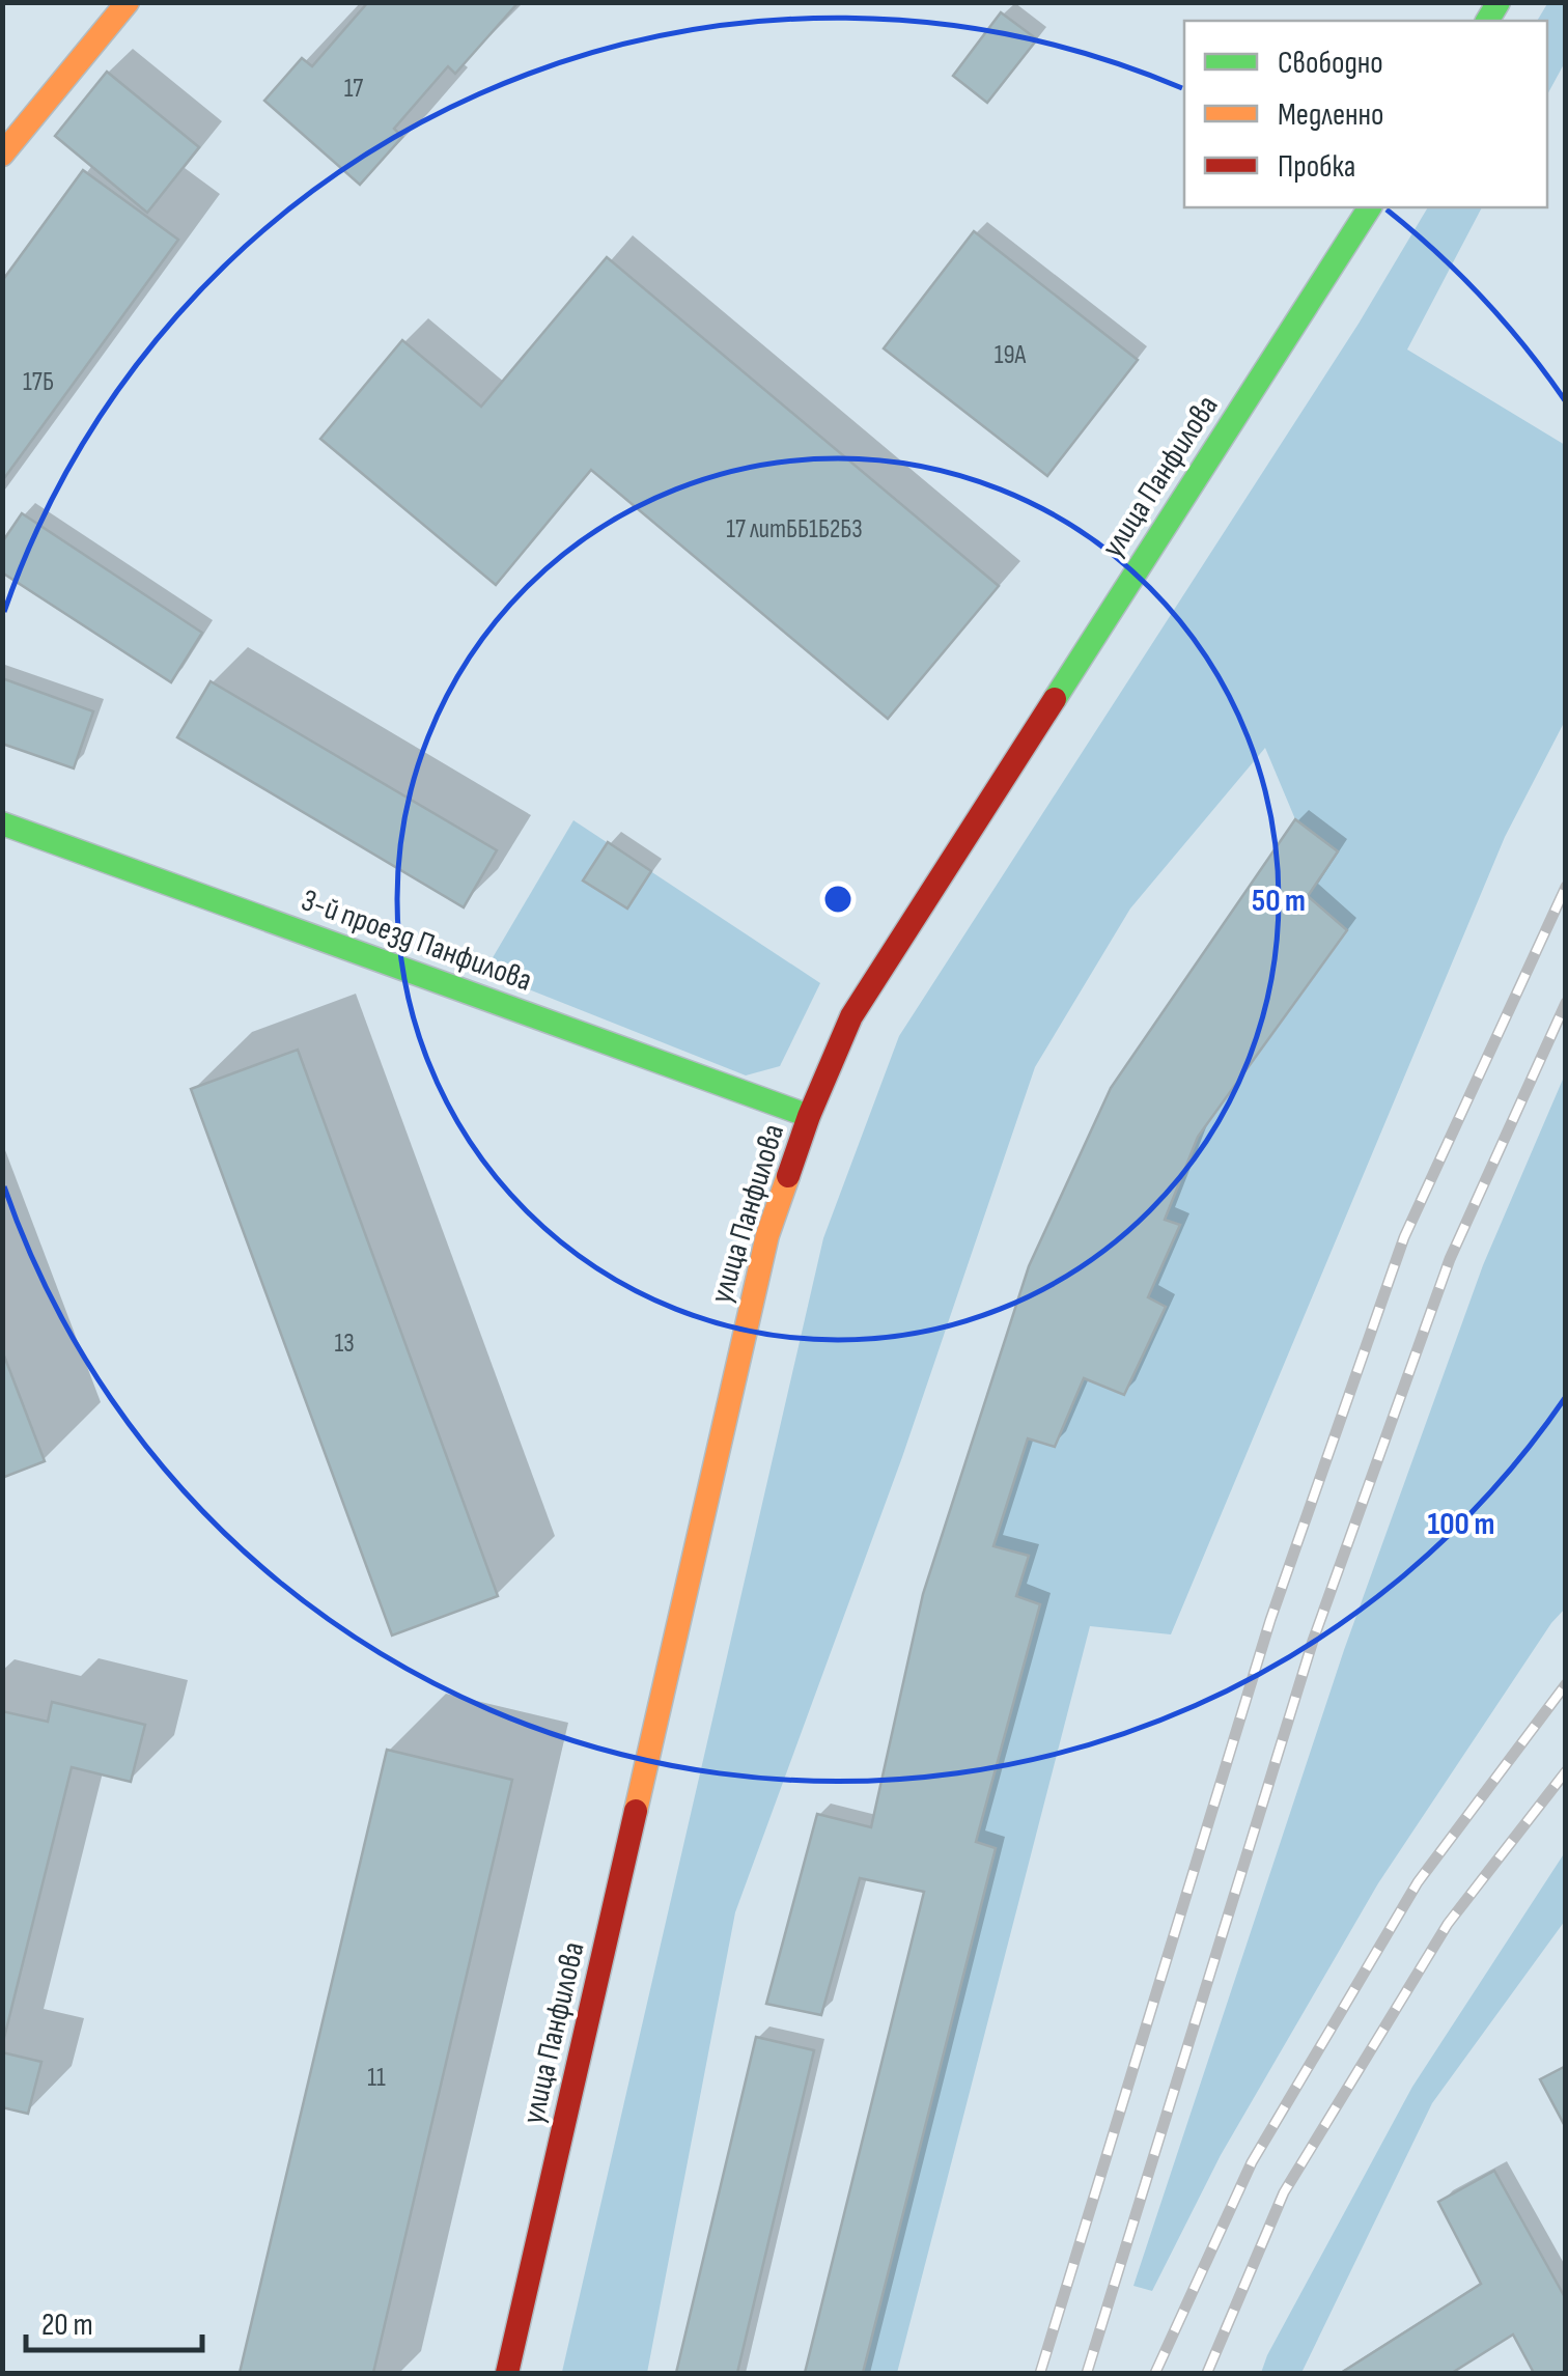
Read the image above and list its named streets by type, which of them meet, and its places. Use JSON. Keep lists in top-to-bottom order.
{
  "streets": {
    "main road": ["улица Панфилова", "3-й проезд Панфилова"]
  },
  "crossings": [
    ["улица Панфилова", "3-й проезд Панфилова"]
  ],
  "house_numbers": [
    "17",
    "19А",
    "17Б",
    "17 литББ1Б2Б3",
    "13",
    "11"
  ],
  "legend": ["Свободно", "Медленно", "Пробка"],
  "scale_bar": "20 m",
  "rings": ["50 m", "100 m"]
}
